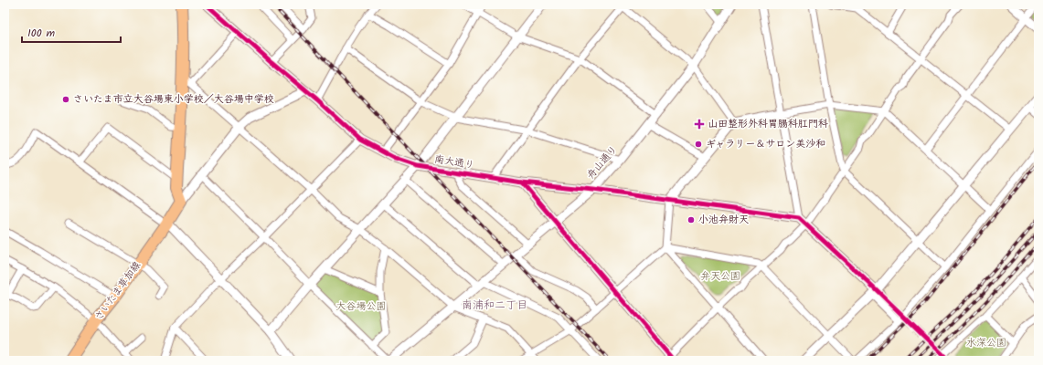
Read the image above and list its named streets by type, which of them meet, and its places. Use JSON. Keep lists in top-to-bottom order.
{
  "streets": {
    "main road": ["さいたま草加線"],
    "street": ["南大通り", "舟山通り"]
  },
  "crossings": [
    ["南大通り", "舟山通り"]
  ],
  "districts": ["南浦和二丁目"],
  "parks": ["弁天公園", "大谷場公園", "水深公園"],
  "places": {
    "other": ["さいたま市立大谷場東小学校／大谷場中学校", "ギャラリー＆サロン美沙和", "小池弁財天"],
    "health": ["山田整形外科胃腸科肛門科"]
  },
  "scale_bar": "100 m"
}
